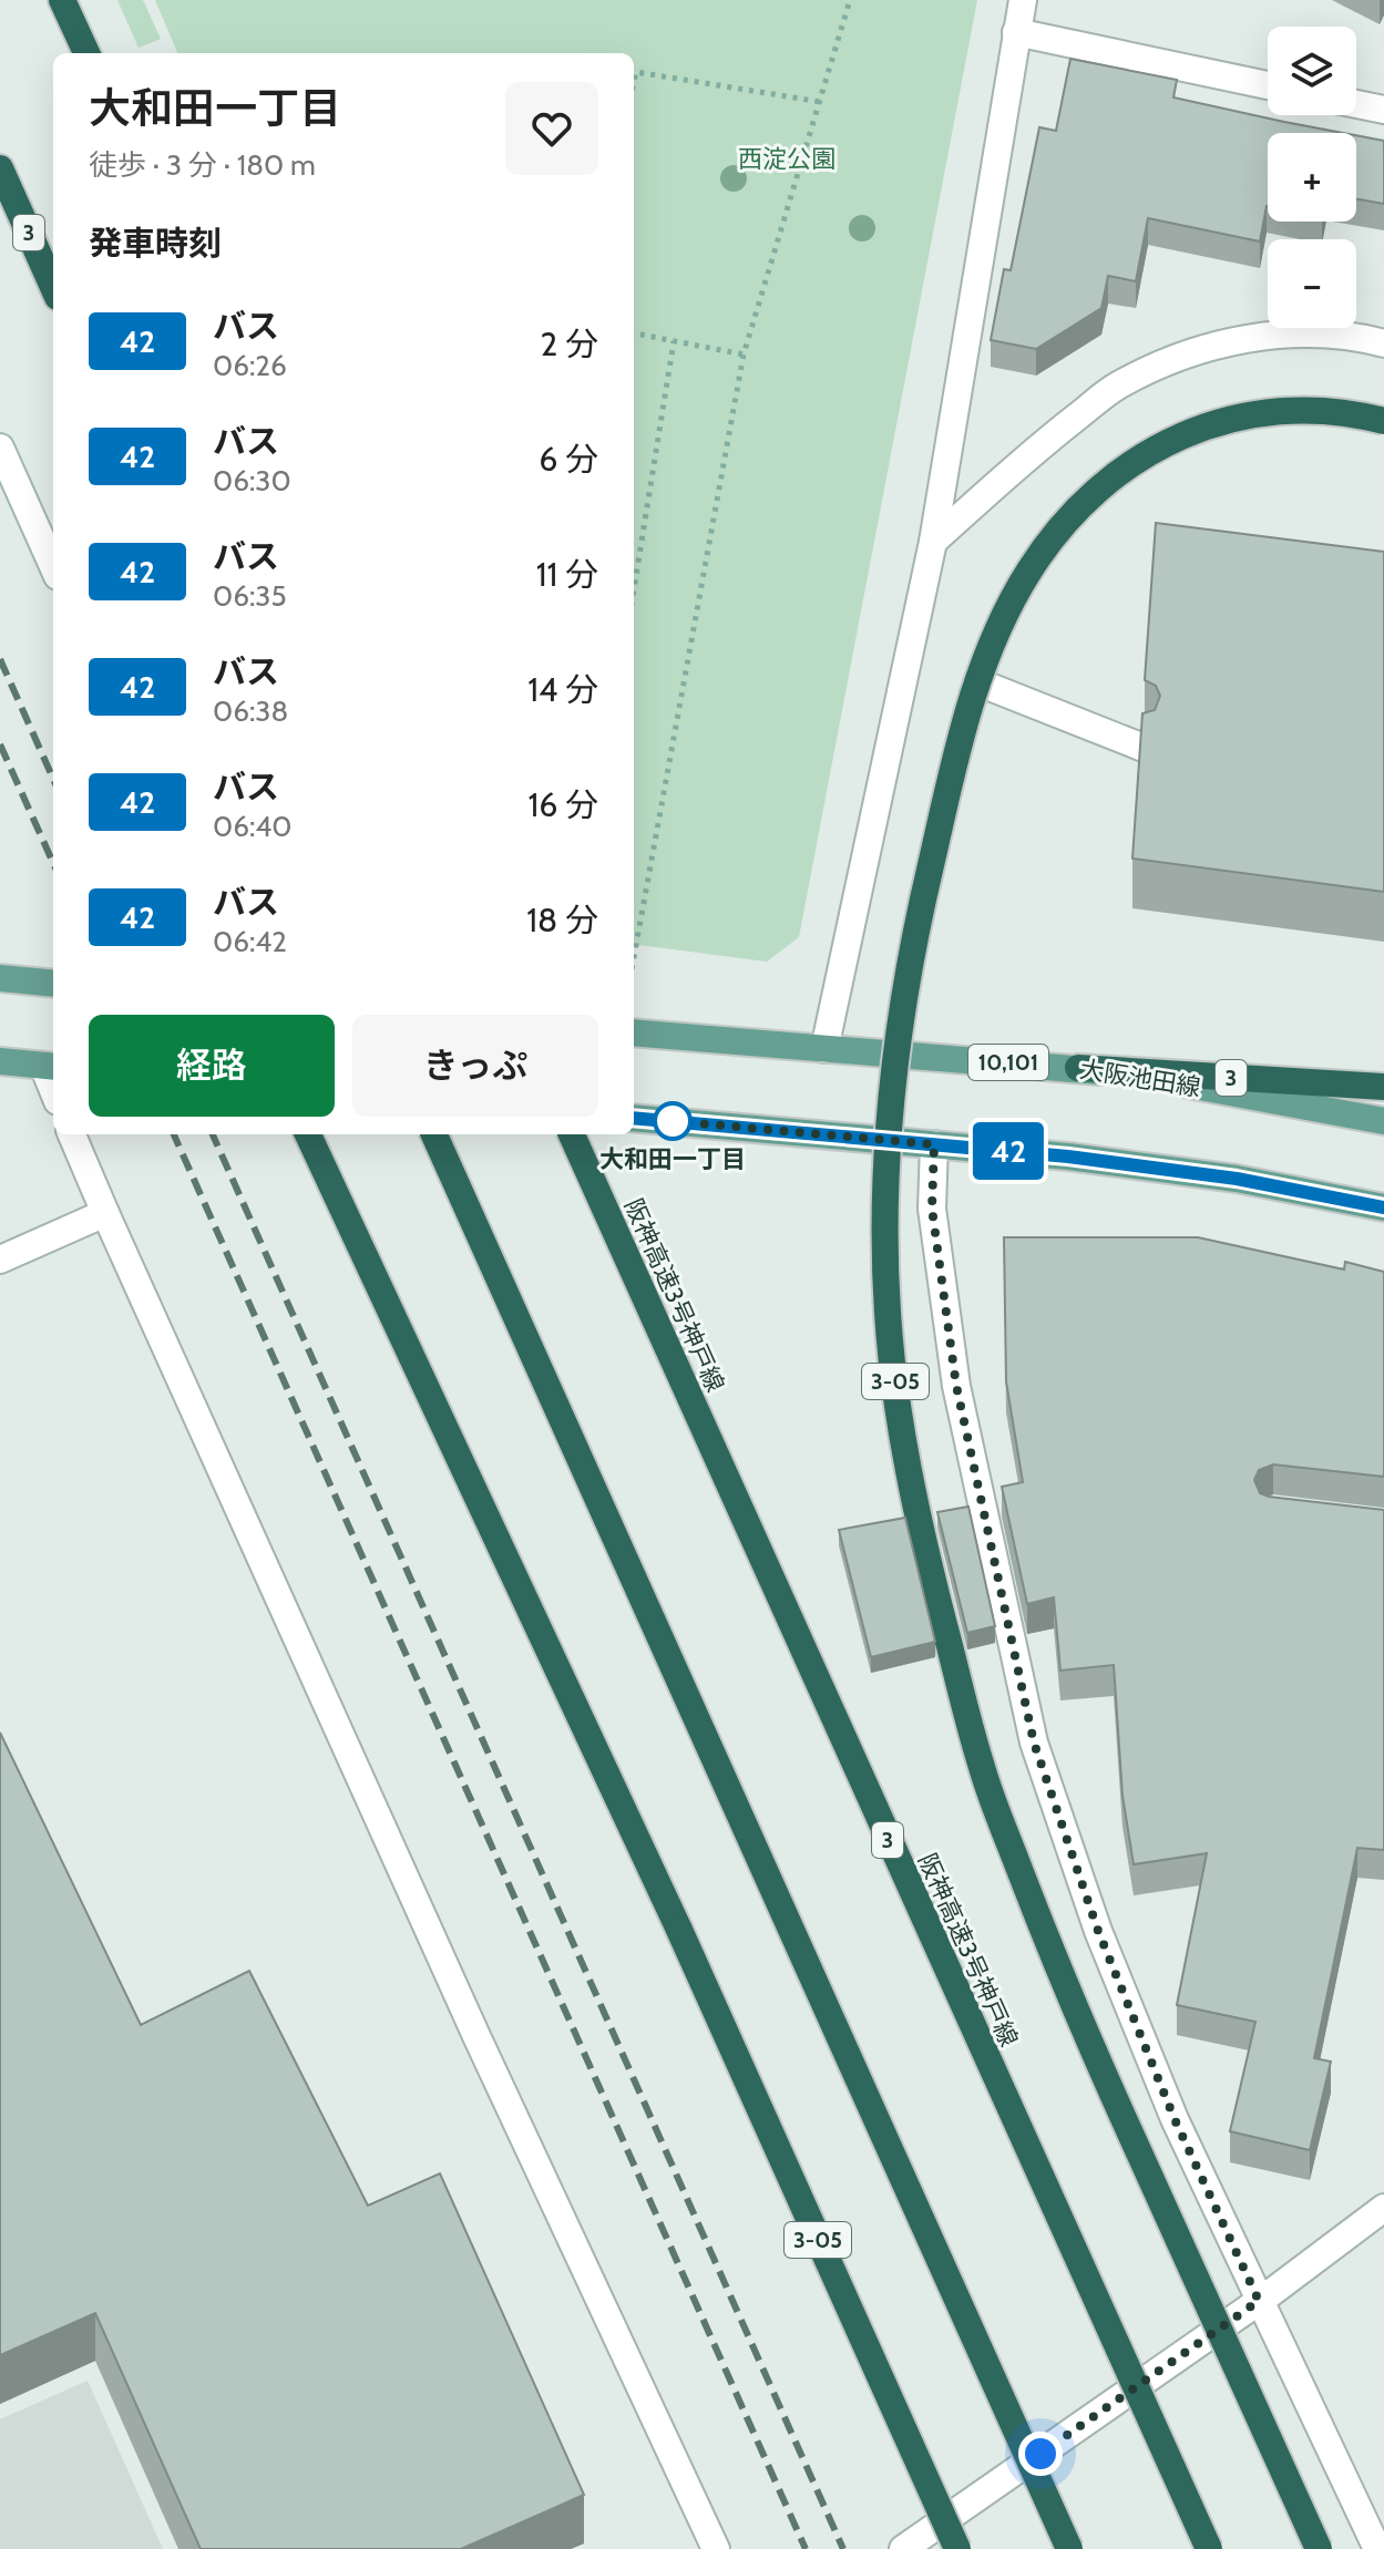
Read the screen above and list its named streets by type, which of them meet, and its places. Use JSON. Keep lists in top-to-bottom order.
{
  "streets": {
    "highway": ["3", "阪神高速3号神戸線", "3-05"],
    "main road": ["10,101", "大阪池田線"]
  },
  "crossings": [
    ["3", "大阪池田線"]
  ],
  "parks": ["西淀公園"],
  "places": ["大和田一丁目"],
  "lines": ["bus line 42"],
  "page": {
    "on_map": "42",
    "map_buttons": ["+", "−"],
    "heading": [
      ["大和田一丁目", "徒歩 · 3 分 · 180 m"],
      "発車時刻"
    ],
    "list": [
      {
        "mark": "42",
        "name": "バス",
        "note": "06:26",
        "value": "2 分"
      },
      {
        "mark": "42",
        "name": "バス",
        "note": "06:30",
        "value": "6 分"
      },
      {
        "mark": "42",
        "name": "バス",
        "note": "06:35",
        "value": "11 分"
      },
      {
        "mark": "42",
        "name": "バス",
        "note": "06:38",
        "value": "14 分"
      },
      {
        "mark": "42",
        "name": "バス",
        "note": "06:40",
        "value": "16 分"
      },
      {
        "mark": "42",
        "name": "バス",
        "note": "06:42",
        "value": "18 分"
      }
    ],
    "buttons": ["経路", "きっぷ"]
  }
}
